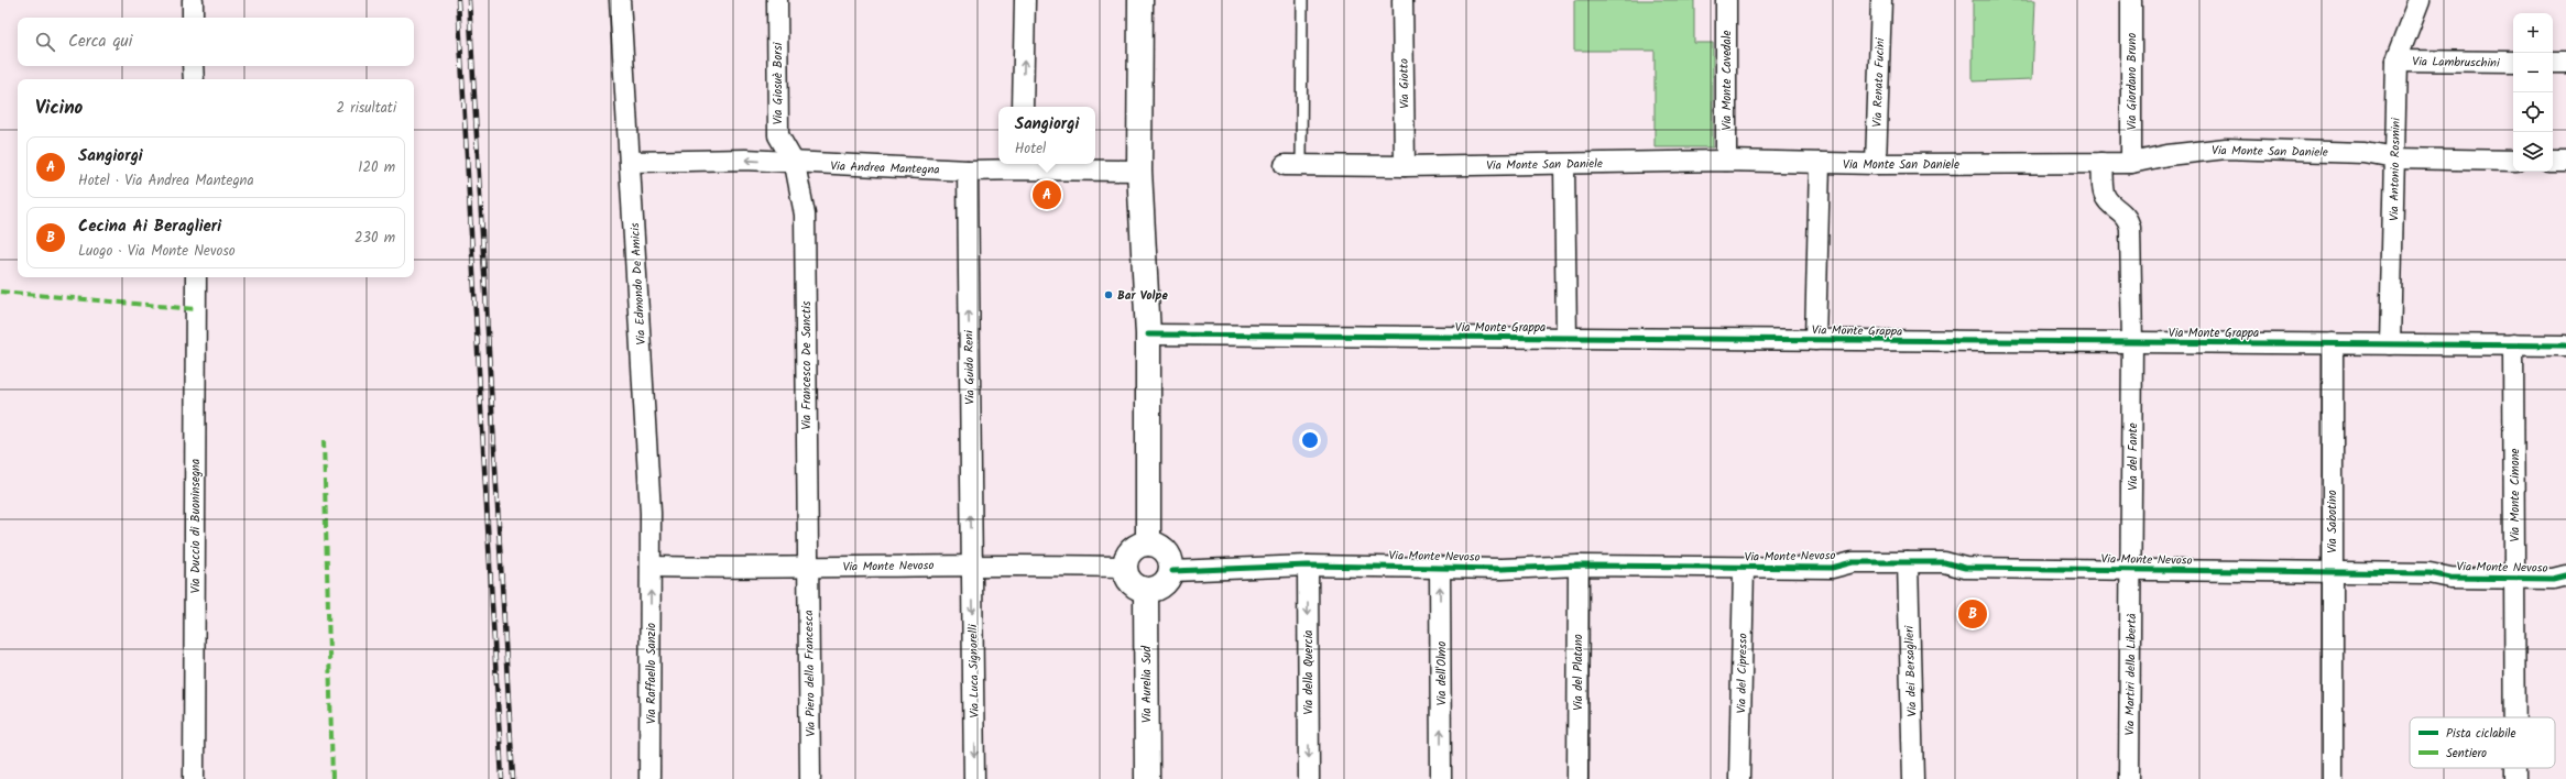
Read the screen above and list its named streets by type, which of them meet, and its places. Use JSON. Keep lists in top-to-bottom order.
{
  "streets": {
    "street": [
      "Via Lambruschini",
      "Via Monte Cavedale",
      "Via Giordano Bruno",
      "Via Renato Fucini",
      "Via Giosuè Borsi",
      "Via Giotto",
      "Via Monte San Daniele",
      "Via Andrea Mantegna",
      "Via Antonio Rosmini",
      "Via Edmondo De Amicis",
      "Via Monte Grappa",
      "Via Francesco De Sanctis",
      "Via Guido Reni",
      "Via del Fante",
      "Via Monte Cimone",
      "Via Sabotino",
      "Via Duccio di Buoninsegna",
      "Via Monte Nevoso",
      "Via Luca Signorelli",
      "Via dei Bersaglieri",
      "Via della Quercia",
      "Via del Platano",
      "Via Raffaello Sanzio",
      "Via Piero della Francesca",
      "Via dell'Olmo",
      "Via del Cipresso",
      "Via Martiri della Libertà",
      "Via Aurelia Sud"
    ]
  },
  "crossings": [
    ["Via Lambruschini", "Via Antonio Rosmini"],
    ["Via Monte Cavedale", "Via Monte San Daniele"],
    ["Via Giordano Bruno", "Via Monte San Daniele"],
    ["Via Renato Fucini", "Via Monte San Daniele"],
    ["Via Giosuè Borsi", "Via Andrea Mantegna"],
    ["Via Giosuè Borsi", "Via Francesco De Sanctis"],
    ["Via Giotto", "Via Monte San Daniele"],
    ["Via Monte San Daniele", "Via Antonio Rosmini"],
    ["Via Monte San Daniele", "Via del Fante"],
    ["Via Andrea Mantegna", "Via Edmondo De Amicis"],
    ["Via Andrea Mantegna", "Via Francesco De Sanctis"],
    ["Via Andrea Mantegna", "Via Guido Reni"],
    ["Via Antonio Rosmini", "Via Monte Grappa"],
    ["Via Edmondo De Amicis", "Via Monte Nevoso"],
    ["Via Edmondo De Amicis", "Via Raffaello Sanzio"],
    ["Via Monte Grappa", "Via del Fante"],
    ["Via Monte Grappa", "Via Monte Cimone"],
    ["Via Monte Grappa", "Via Sabotino"],
    ["Via Francesco De Sanctis", "Via Monte Nevoso"],
    ["Via Francesco De Sanctis", "Via Piero della Francesca"],
    ["Via Guido Reni", "Via Monte Nevoso"],
    ["Via Guido Reni", "Via Luca Signorelli"],
    ["Via del Fante", "Via Monte Nevoso"],
    ["Via del Fante", "Via Martiri della Libertà"],
    ["Via Monte Cimone", "Via Monte Nevoso"],
    ["Via Sabotino", "Via Monte Nevoso"],
    ["Via Monte Nevoso", "Via Luca Signorelli"],
    ["Via Monte Nevoso", "Via dei Bersaglieri"],
    ["Via Monte Nevoso", "Via della Quercia"],
    ["Via Monte Nevoso", "Via del Platano"],
    ["Via Monte Nevoso", "Via Raffaello Sanzio"],
    ["Via Monte Nevoso", "Via Piero della Francesca"],
    ["Via Monte Nevoso", "Via dell'Olmo"],
    ["Via Monte Nevoso", "Via del Cipresso"],
    ["Via Monte Nevoso", "Via Martiri della Libertà"],
    ["Via Monte Nevoso", "Via Aurelia Sud"]
  ],
  "one_way": [
    "Via Luca Signorelli",
    "Via della Quercia",
    "Via Raffaello Sanzio",
    "Via dell'Olmo"
  ],
  "places": ["Bar Volpe"],
  "legend": ["Pista ciclabile", "Sentiero"],
  "page": {
    "map_buttons": ["+", "−"],
    "search": "Cerca qui",
    "heading": ["Vicino", "2 risultati"],
    "popup": ["Sangiorgi", "Hotel"],
    "list": [
      {
        "mark": "A",
        "name": "Sangiorgi",
        "note": "Hotel · Via Andrea Mantegna",
        "value": "120 m"
      },
      {
        "mark": "B",
        "name": "Cecina Ai Beraglieri",
        "note": "Luogo · Via Monte Nevoso",
        "value": "230 m"
      }
    ],
    "pins": ["A", "B"]
  }
}
